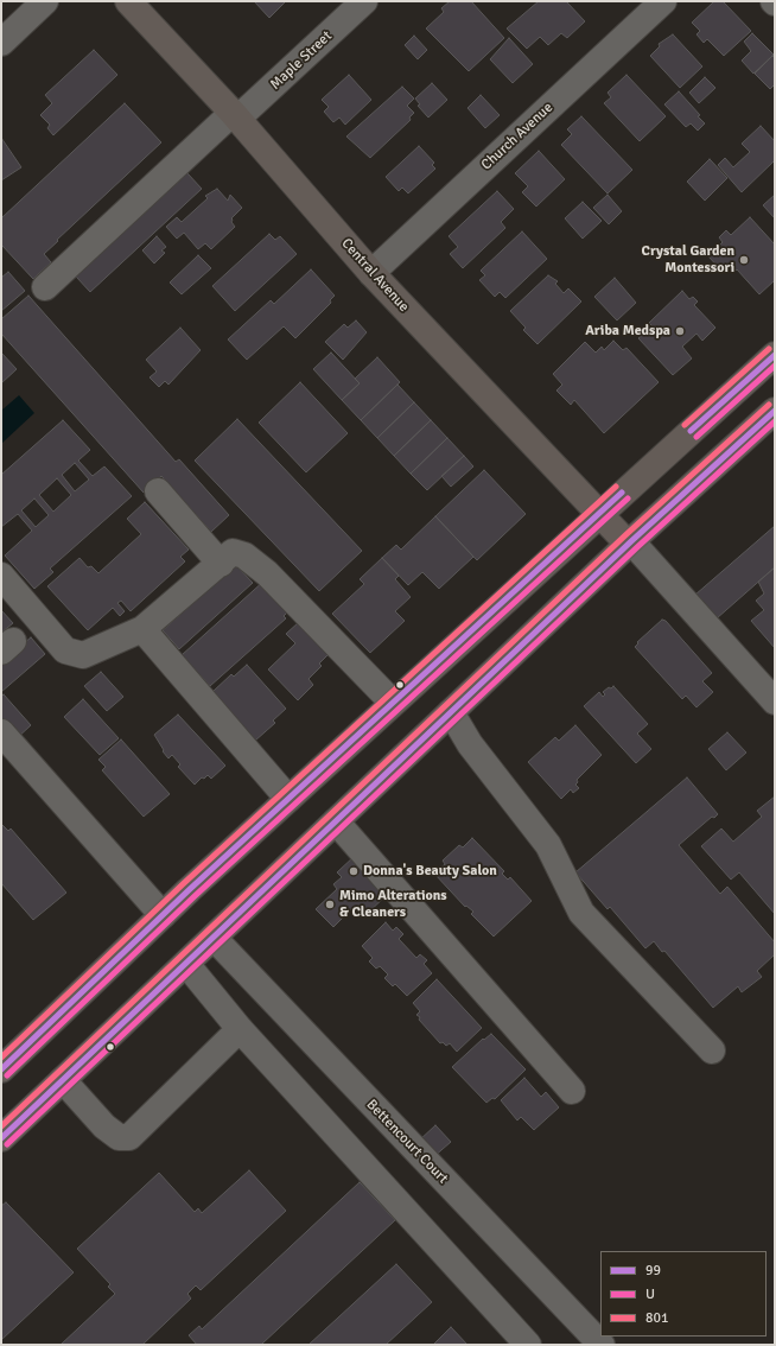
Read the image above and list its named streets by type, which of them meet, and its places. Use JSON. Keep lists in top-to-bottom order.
{
  "streets": {
    "main road": ["Central Avenue"],
    "street": ["Maple Street", "Church Avenue", "Bettencourt Court"]
  },
  "crossings": [
    ["Maple Street", "Central Avenue"],
    ["Church Avenue", "Central Avenue"]
  ],
  "places": [
    "Crystal Garden Montessori",
    "Ariba Medspa",
    "Donna's Beauty Salon",
    "Mimo Alterations & Cleaners"
  ],
  "lines": ["transit line 801", "transit line 99", "transit line U"],
  "legend": ["99", "U", "801"]
}
